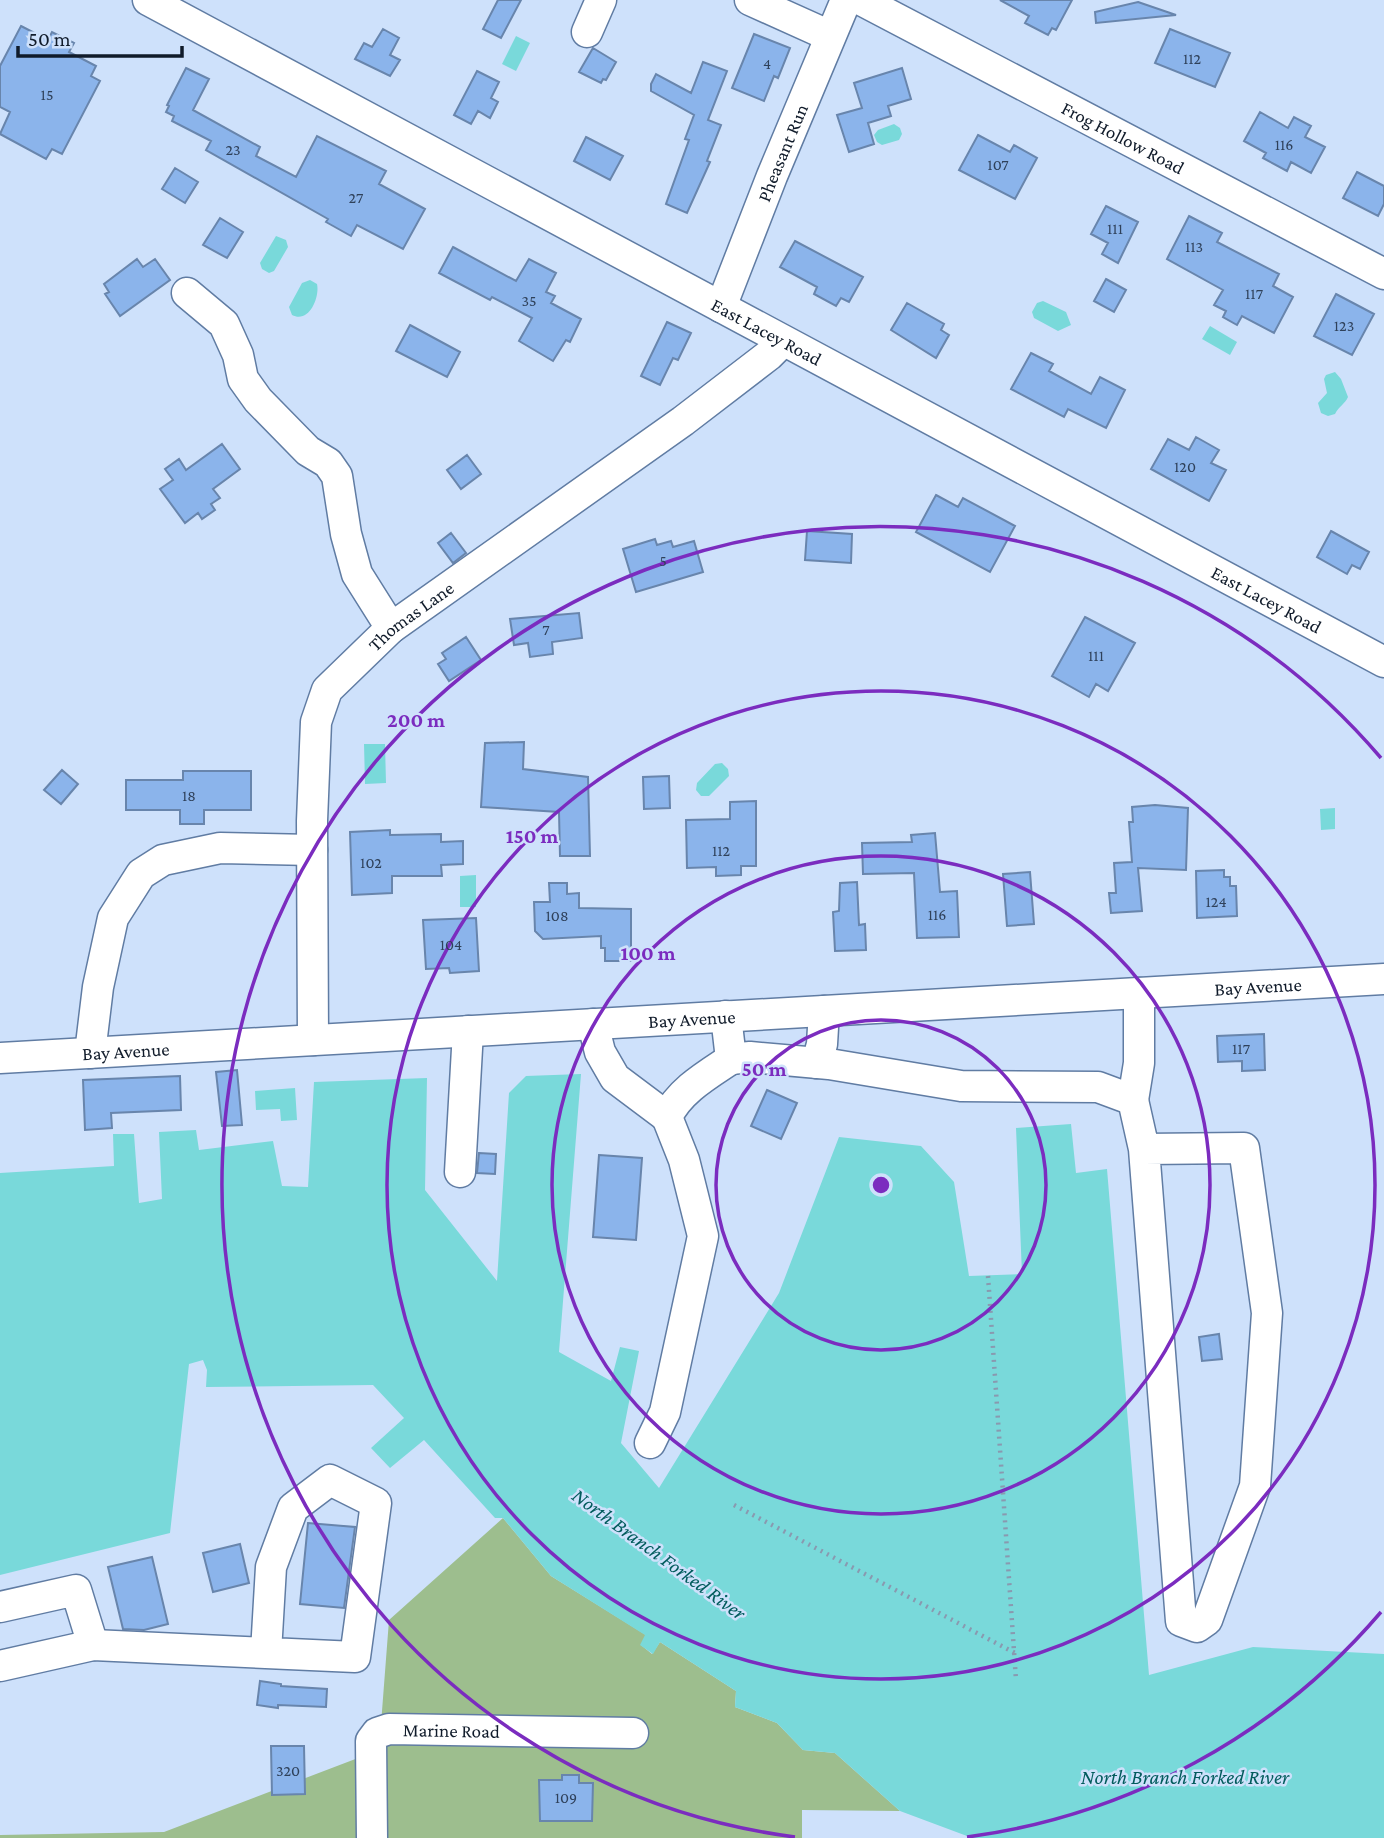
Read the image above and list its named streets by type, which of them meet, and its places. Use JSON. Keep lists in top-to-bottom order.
{
  "streets": {
    "street": [
      "Frog Hollow Road",
      "Pheasant Run",
      "East Lacey Road",
      "Thomas Lane",
      "Bay Avenue",
      "Marine Road"
    ]
  },
  "crossings": [
    ["Pheasant Run", "East Lacey Road"],
    ["East Lacey Road", "Thomas Lane"],
    ["Thomas Lane", "Bay Avenue"]
  ],
  "water": ["North Branch Forked River"],
  "house_numbers": [
    "112",
    "4",
    "15",
    "116",
    "23",
    "107",
    "27",
    "111",
    "113",
    "117",
    "35",
    "123",
    "120",
    "5",
    "7",
    "111",
    "18",
    "112",
    "102",
    "124",
    "116",
    "108",
    "104",
    "117",
    "320",
    "109"
  ],
  "scale_bar": "50 m",
  "rings": [
    "200 m",
    "150 m",
    "100 m",
    "50 m"
  ]
}
